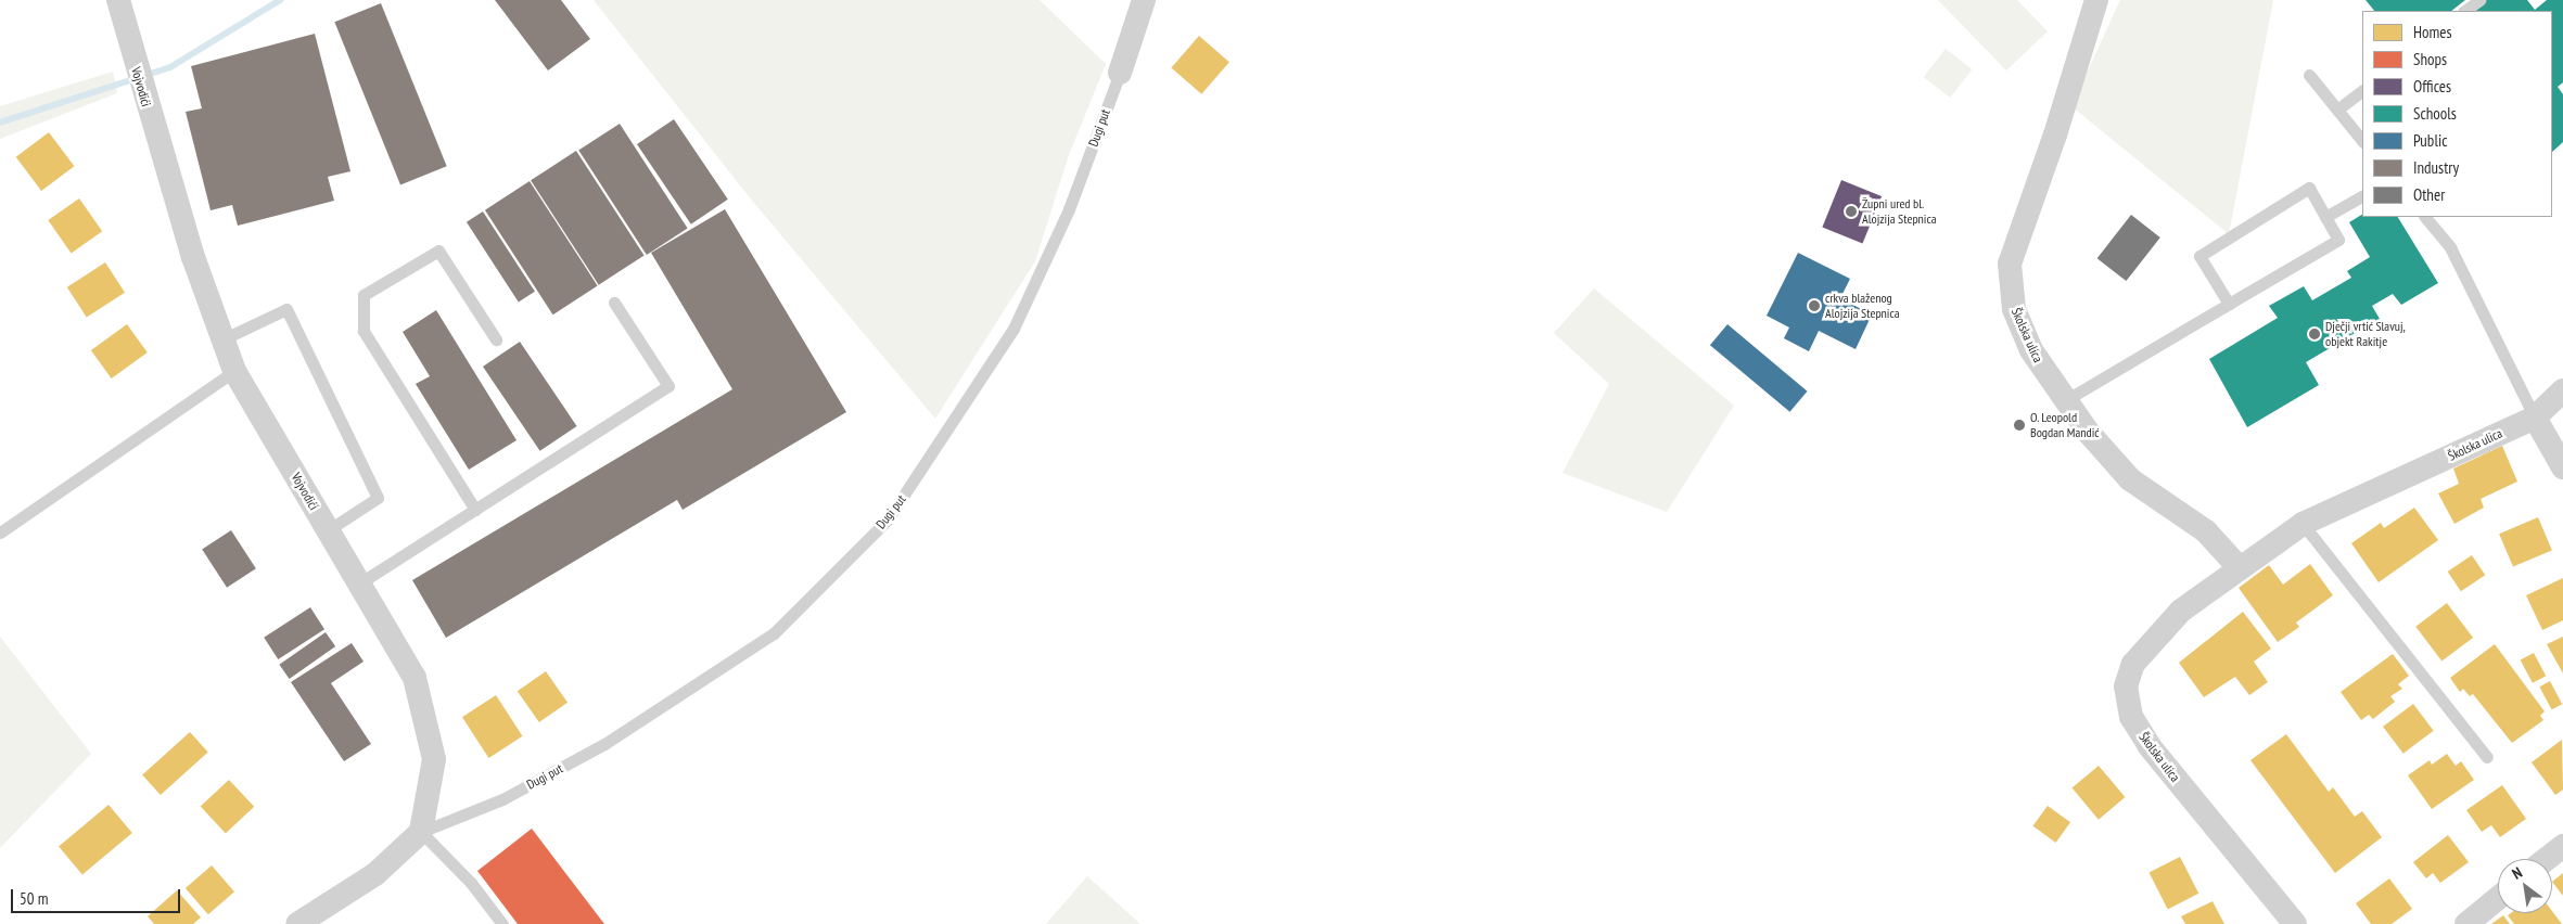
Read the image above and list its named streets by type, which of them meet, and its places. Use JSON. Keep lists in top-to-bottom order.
{
  "streets": {
    "street": ["Vojvodići", "Dugi put", "Školska ulica"]
  },
  "crossings": [
    ["Vojvodići", "Dugi put"]
  ],
  "places": [
    "Župni ured bl. Alojzija Stepnica",
    "crkva blaženog Alojzija Stepnica",
    "Dječji vrtić Slavuj, objekt Rakitje",
    "O. Leopold Bogdan Mandić"
  ],
  "legend": [
    "Homes",
    "Shops",
    "Offices",
    "Schools",
    "Public",
    "Industry",
    "Other"
  ],
  "scale_bar": "50 m",
  "north": "top left"
}
